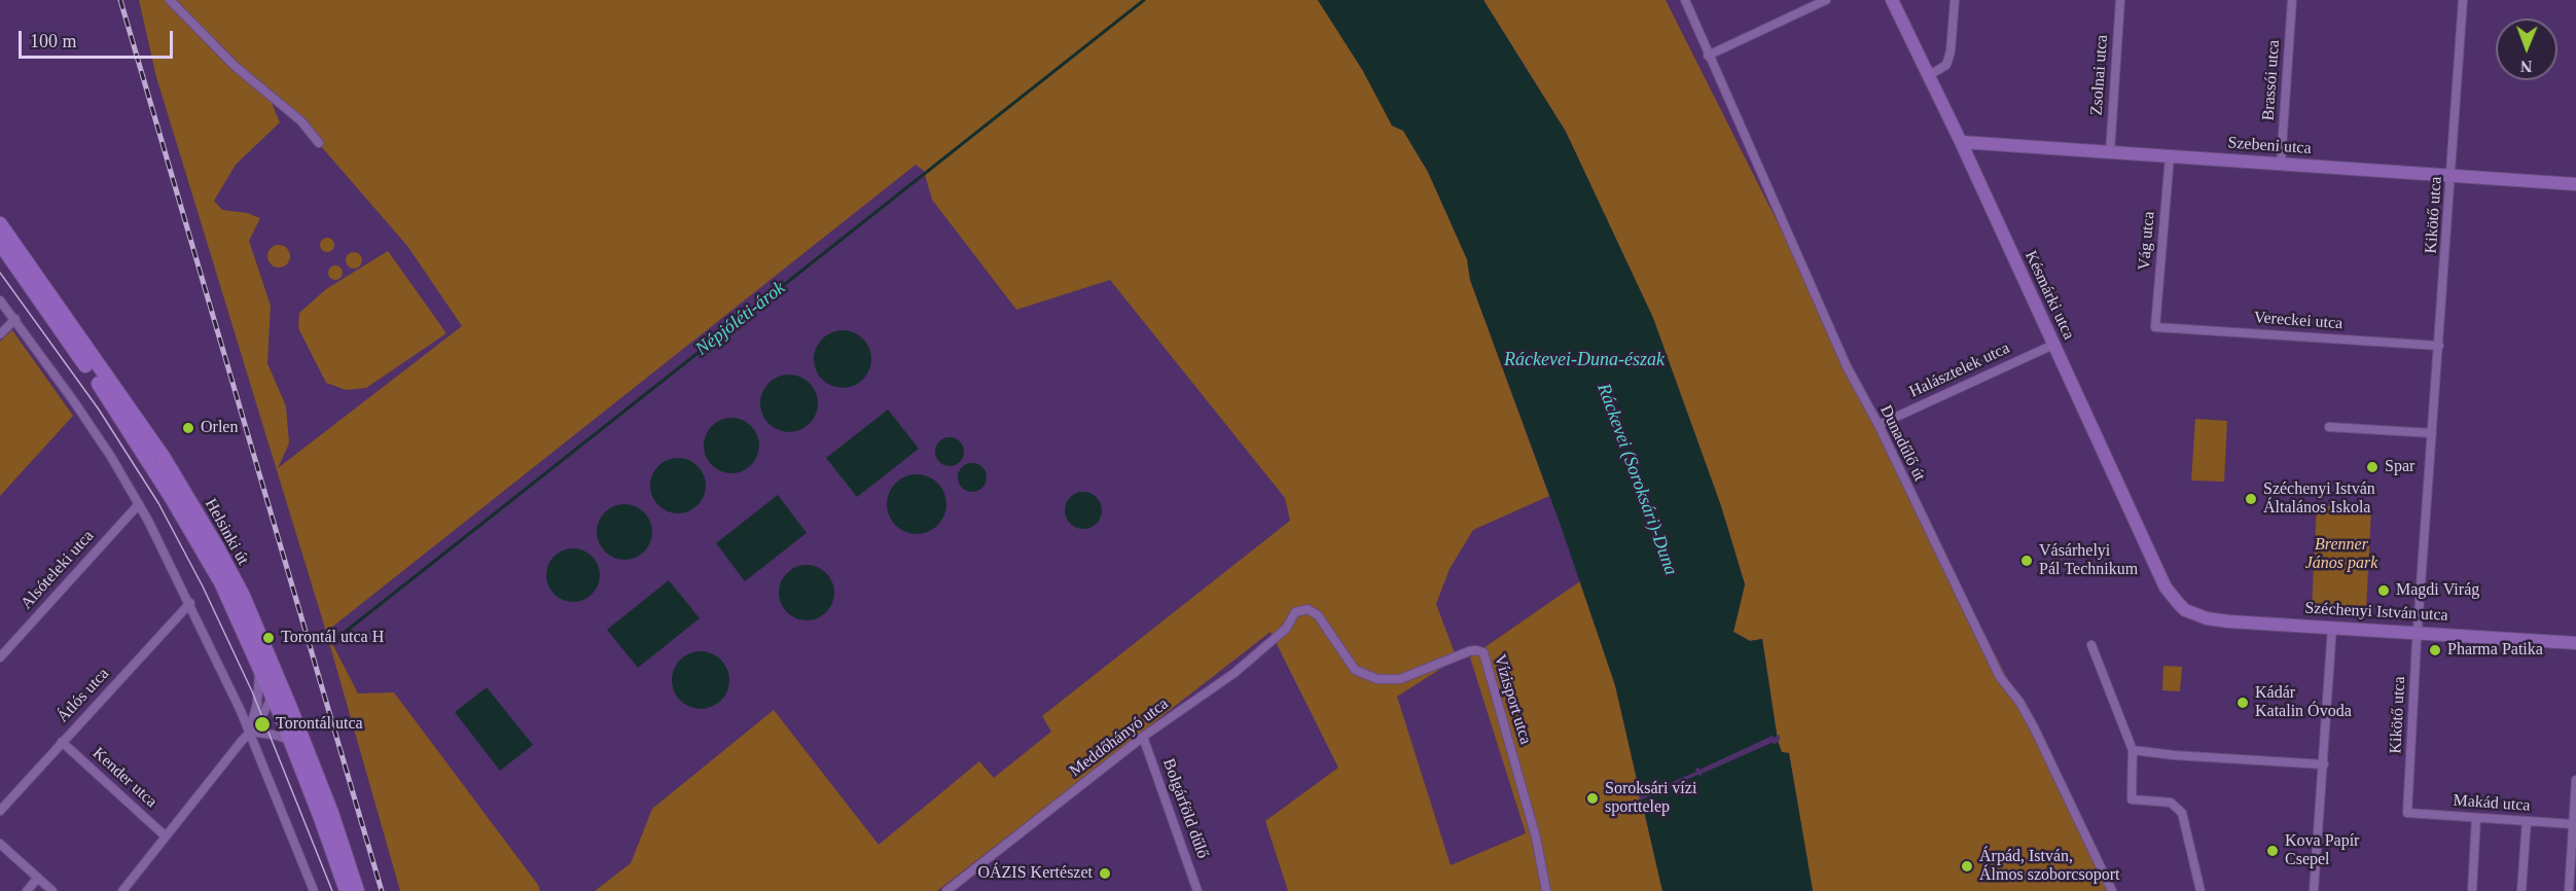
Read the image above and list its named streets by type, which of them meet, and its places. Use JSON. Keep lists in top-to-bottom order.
{
  "streets": {
    "main road": ["Helsinki út"],
    "street": [
      "Zsolnai utca",
      "Brassói utca",
      "Szebeni utca",
      "Kikötő utca",
      "Vág utca",
      "Késmárki utca",
      "Vereckei utca",
      "Halásztelek utca",
      "Dunadűlő út",
      "Alsóteleki utca",
      "Széchenyi István utca",
      "Átlós utca",
      "Vízisport utca",
      "Meddőhányó utca",
      "Kender utca",
      "Makád utca",
      "Bolgárföld dűlő"
    ]
  },
  "crossings": [
    ["Zsolnai utca", "Szebeni utca"],
    ["Brassói utca", "Szebeni utca"],
    ["Szebeni utca", "Kikötő utca"],
    ["Szebeni utca", "Vág utca"],
    ["Szebeni utca", "Késmárki utca"],
    ["Kikötő utca", "Vereckei utca"],
    ["Kikötő utca", "Széchenyi István utca"],
    ["Kikötő utca", "Makád utca"],
    ["Vág utca", "Vereckei utca"],
    ["Késmárki utca", "Halásztelek utca"],
    ["Késmárki utca", "Széchenyi István utca"],
    ["Halásztelek utca", "Dunadűlő út"],
    ["Átlós utca", "Kender utca"],
    ["Vízisport utca", "Meddőhányó utca"],
    ["Meddőhányó utca", "Bolgárföld dűlő"]
  ],
  "water": ["Népjóléti-árok", "Ráckevei-Duna-észak", "Ráckevei (Soroksári)-Duna"],
  "parks": ["Brenner János park"],
  "places": [
    "Orlen",
    "Spar",
    "Széchenyi István Általános Iskola",
    "Vásárhelyi Pál Technikum",
    "Magdi Virág",
    "Torontál utca H",
    "Pharma Patika",
    "Kádár Katalin Óvoda",
    "Torontál utca",
    "Soroksári vízi sporttelep",
    "Kova Papír Csepel",
    "Árpád, István, Álmos szoborcsoport",
    "OÁZIS Kertészet"
  ],
  "scale_bar": "100 m",
  "north": "bottom"
}
